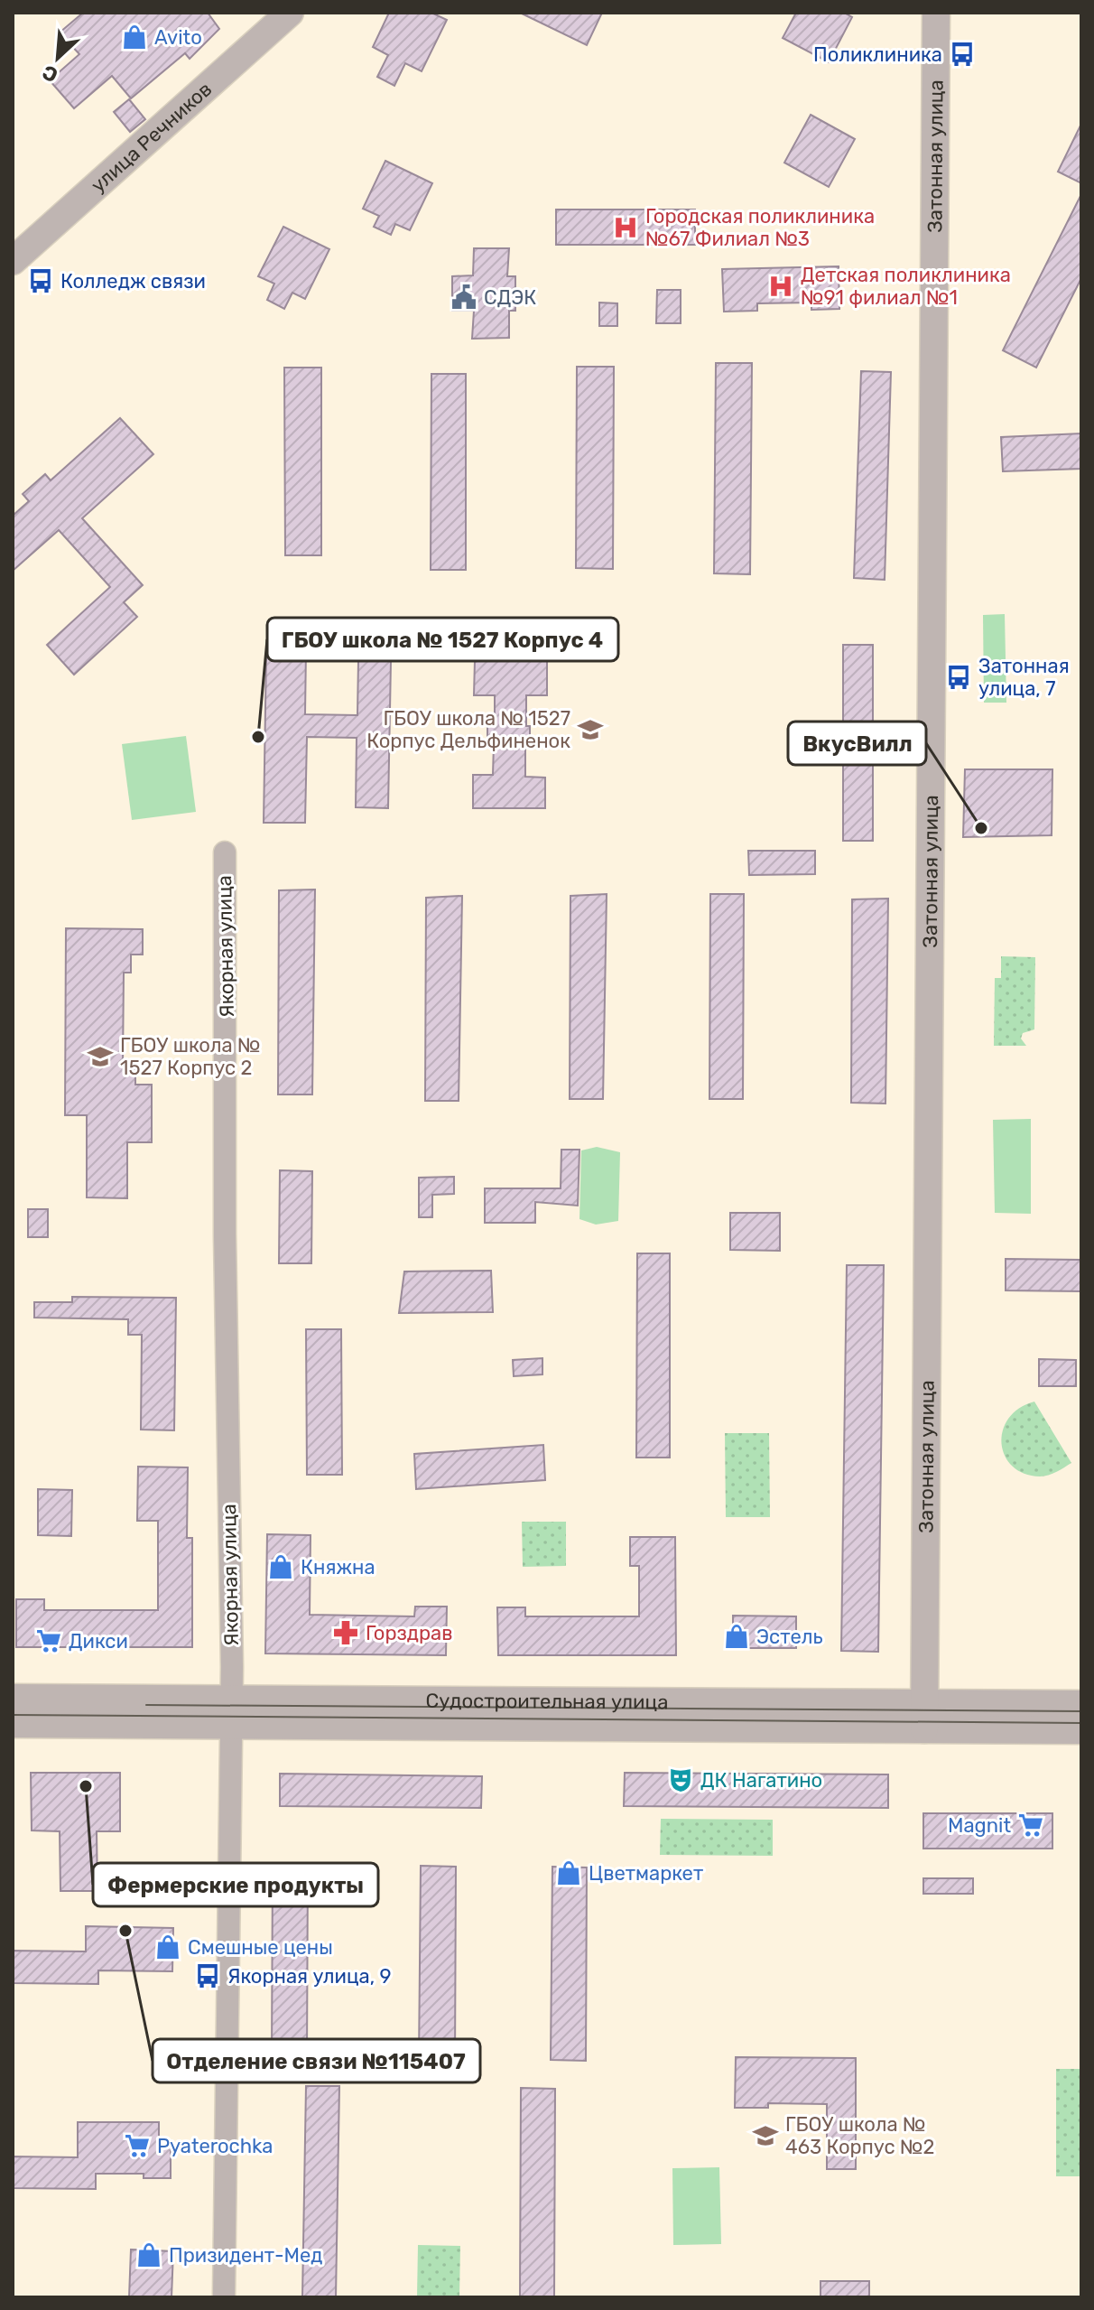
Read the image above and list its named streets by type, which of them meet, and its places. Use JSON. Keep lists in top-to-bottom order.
{
  "streets": {
    "street": [
      "улица Речников",
      "Затонная улица",
      "Якорная улица",
      "Судостроительная улица"
    ]
  },
  "crossings": [
    ["Затонная улица", "Судостроительная улица"],
    ["Якорная улица", "Судостроительная улица"]
  ],
  "places": {
    "shop": [
      "Avito",
      "Княжна",
      "Эстель",
      "Цветмаркет",
      "Смешные цены",
      "Призидент-Мед"
    ],
    "bus stop": [
      "Поликлиника",
      "Колледж связи",
      "Затонная улица, 7",
      "Якорная улица, 9"
    ],
    "hospital": ["Городская поликлиника №67 Филиал №3", "Детская поликлиника №91 филиал №1"],
    "public building": ["СДЭК"],
    "school or university": ["ГБОУ школа № 1527 Корпус Дельфиненок", "ГБОУ школа № 1527 Корпус 2", "ГБОУ школа № 463 Корпус №2"],
    "other": [
      "ГБОУ школа № 1527 Корпус 4",
      "ВкусВилл",
      "Фермерские продукты",
      "Отделение связи №115407"
    ],
    "pharmacy": ["Горздрав"],
    "supermarket": ["Дикси", "Magnit", "Pyaterochka"],
    "theatre": ["ДК Нагатино"]
  },
  "north": "bottom left"
}
